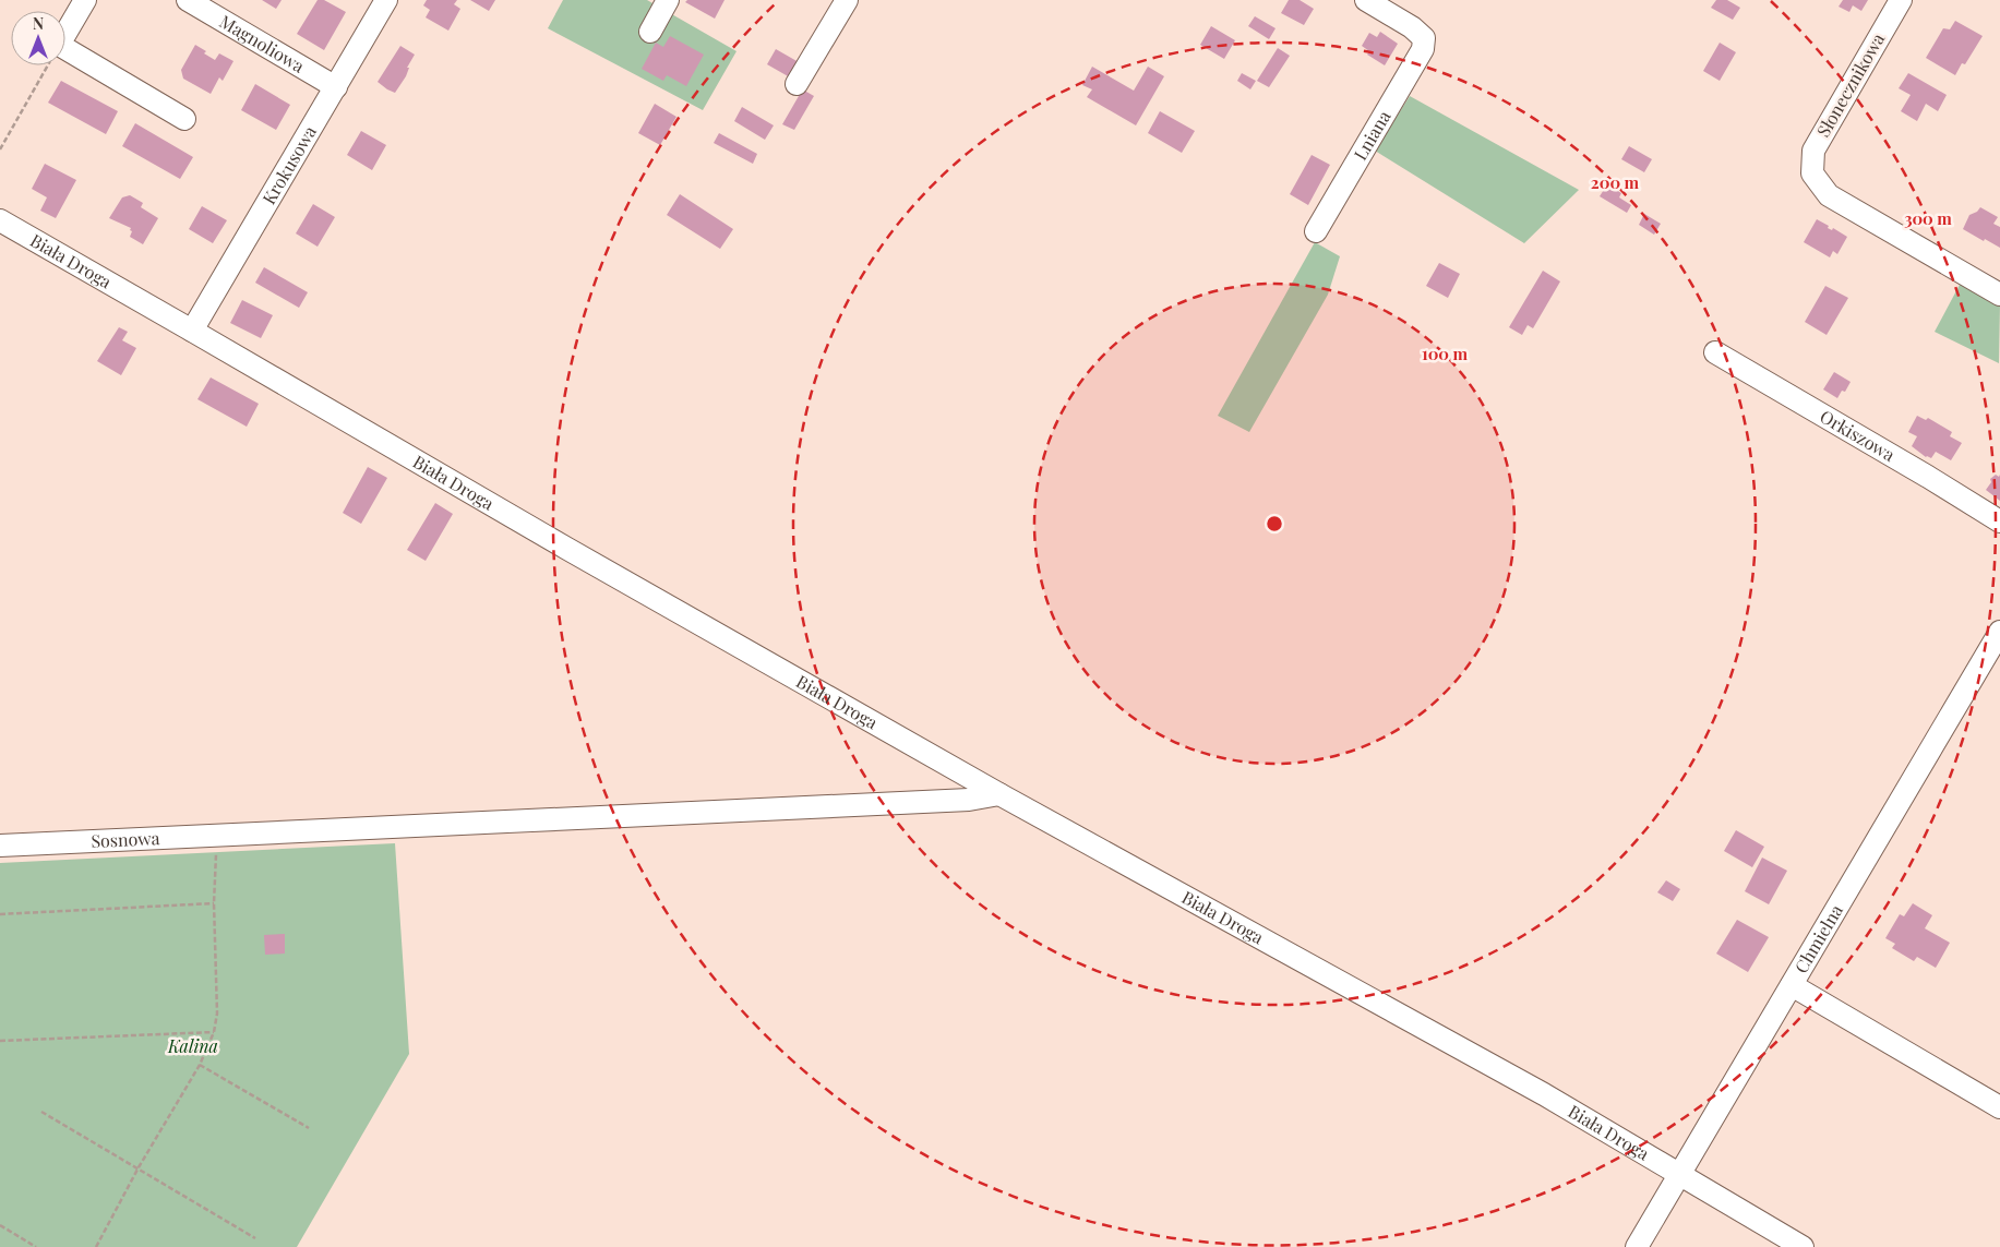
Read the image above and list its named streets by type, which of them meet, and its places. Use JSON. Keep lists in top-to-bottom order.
{
  "streets": {
    "street": [
      "Magnoliowa",
      "Słonecznikowa",
      "Lniana",
      "Krokusowa",
      "Biała Droga",
      "Orkiszowa",
      "Sosnowa",
      "Chmielna"
    ]
  },
  "crossings": [
    ["Magnoliowa", "Krokusowa"],
    ["Krokusowa", "Biała Droga"],
    ["Biała Droga", "Sosnowa"],
    ["Biała Droga", "Chmielna"]
  ],
  "parks": ["Kalina"],
  "north": "top",
  "rings": ["200 m", "300 m", "100 m"]
}
